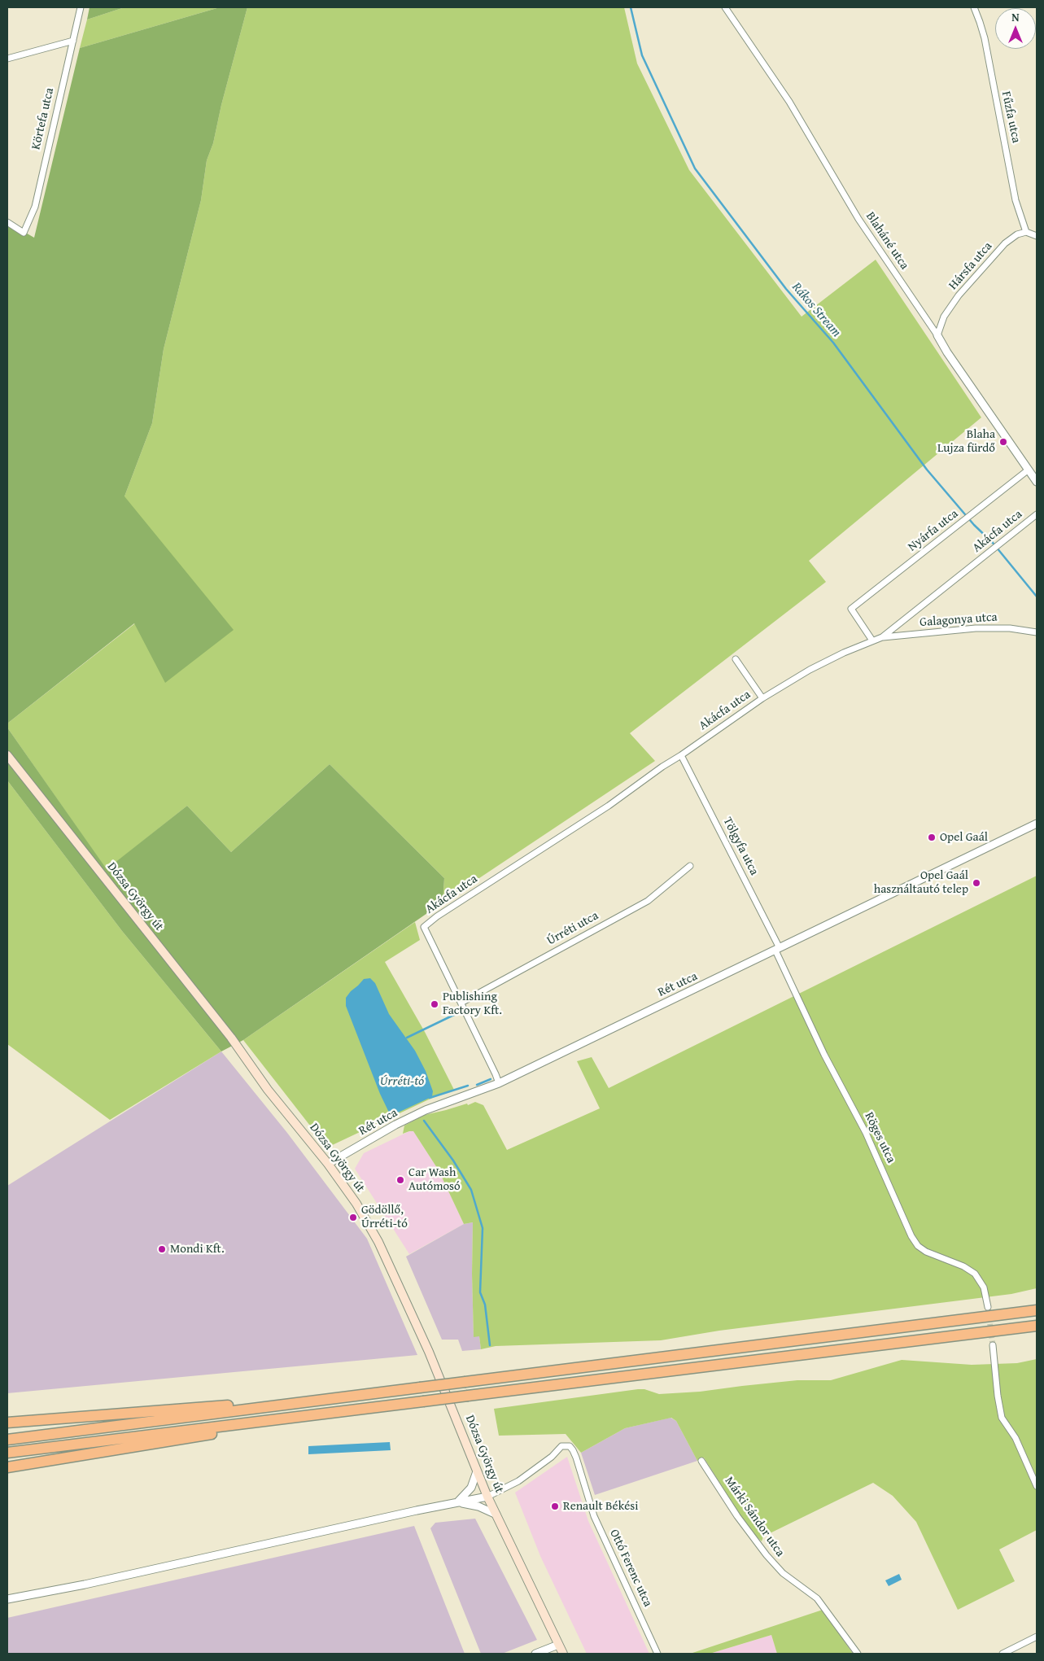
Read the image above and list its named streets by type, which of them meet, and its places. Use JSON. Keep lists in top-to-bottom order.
{
  "streets": {
    "main road": ["Dózsa György út"],
    "street": [
      "Fűzfa utca",
      "Körtefa utca",
      "Blaháné utca",
      "Hársfa utca",
      "Nyárfa utca",
      "Akácfa utca",
      "Galagonya utca",
      "Tölgyfa utca",
      "Úrréti utca",
      "Rét utca",
      "Röges utca",
      "Márki Sándor utca",
      "Ottó Ferenc utca"
    ]
  },
  "crossings": [
    ["Fűzfa utca", "Hársfa utca"],
    ["Blaháné utca", "Hársfa utca"],
    ["Blaháné utca", "Nyárfa utca"],
    ["Nyárfa utca", "Akácfa utca"],
    ["Akácfa utca", "Galagonya utca"],
    ["Akácfa utca", "Tölgyfa utca"],
    ["Akácfa utca", "Úrréti utca"],
    ["Tölgyfa utca", "Rét utca"],
    ["Tölgyfa utca", "Röges utca"],
    ["Dózsa György út", "Rét utca"],
    ["Dózsa György út", "Ottó Ferenc utca"],
    ["Rét utca", "Röges utca"]
  ],
  "water": ["Rákos Stream", "Úrréti-tó"],
  "places": [
    "Blaha Lujza fürdő",
    "Opel Gaál",
    "Opel Gaál használtautó telep",
    "Publishing Factory Kft.",
    "Car Wash Autómosó",
    "Gödöllő, Úrréti-tó",
    "Mondi Kft.",
    "Renault Békési"
  ],
  "north": "top"
}
